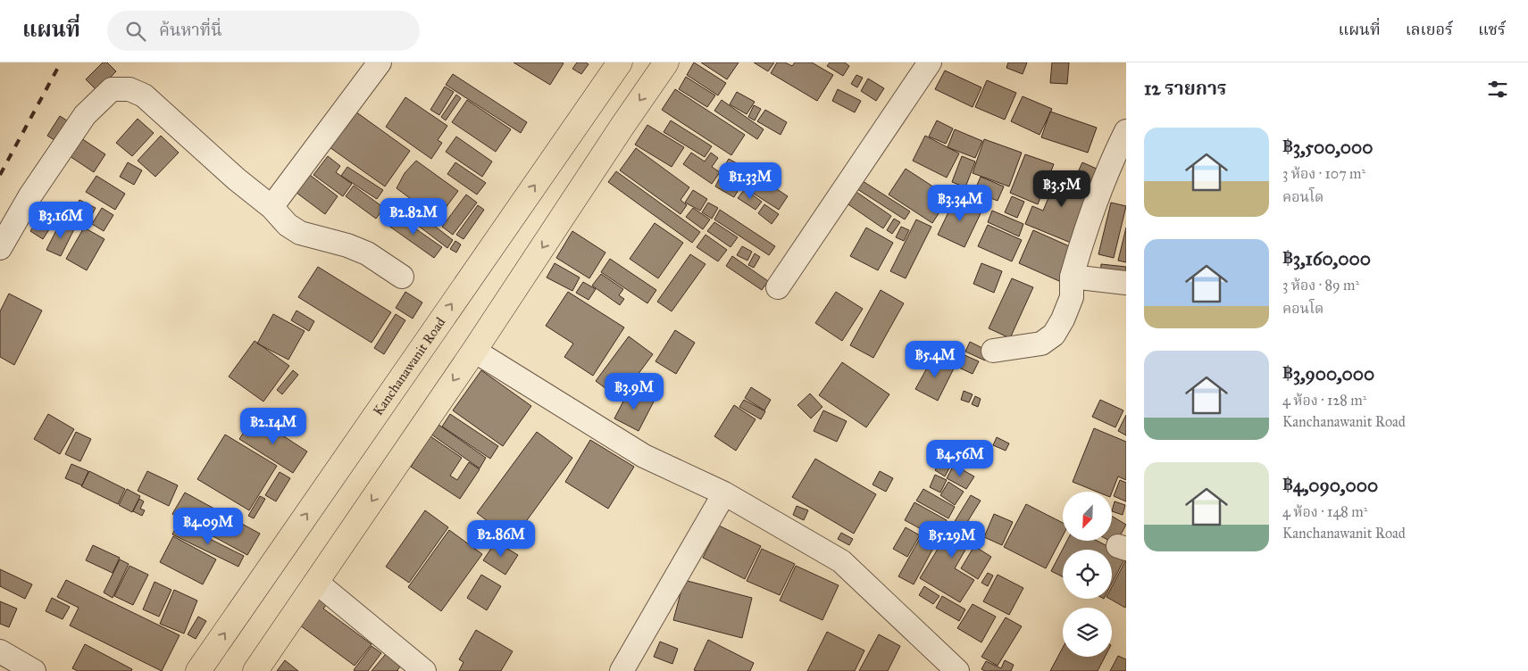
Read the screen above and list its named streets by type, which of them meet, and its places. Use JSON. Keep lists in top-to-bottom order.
{
  "streets": {
    "highway": ["Kanchanawanit Road"]
  },
  "north": "bottom left",
  "page": {
    "header": "แผนที่",
    "search": "ค้นหาที่นี่",
    "nav": ["แผนที่", "เลเยอร์", "แชร์"],
    "heading": "12 รายการ",
    "list": [
      {
        "name": "฿3,500,000",
        "note": "3 ห้อง · 107 m² · คอนโด"
      },
      {
        "name": "฿3,160,000",
        "note": "3 ห้อง · 89 m² · คอนโด"
      },
      {
        "name": "฿3,900,000",
        "note": "4 ห้อง · 128 m² · Kanchanawanit Road"
      },
      {
        "name": "฿4,090,000",
        "note": "4 ห้อง · 148 m² · Kanchanawanit Road"
      }
    ],
    "price": [
      "฿1.33M",
      "฿3.5M",
      "฿3.34M",
      "฿2.82M",
      "฿3.16M",
      "฿5.4M",
      "฿3.9M",
      "฿2.14M",
      "฿4.56M",
      "฿4.09M",
      "฿2.86M",
      "฿5.29M"
    ]
  }
}
